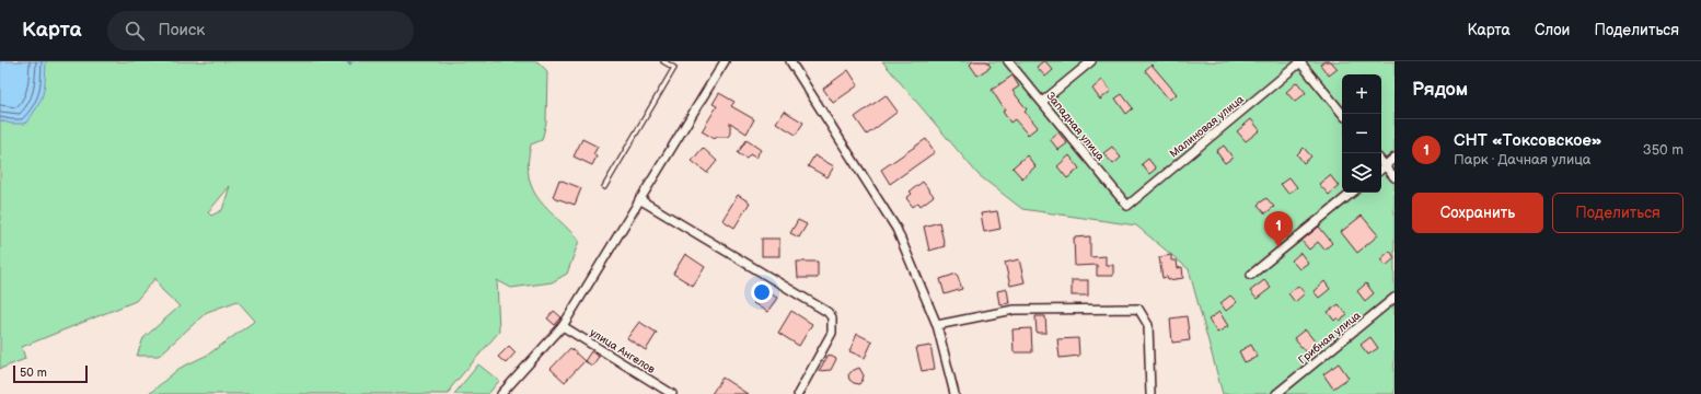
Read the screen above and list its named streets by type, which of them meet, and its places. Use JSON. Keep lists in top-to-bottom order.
{
  "streets": {
    "street": [
      "Западная улица",
      "Малиновая улица",
      "Грибная улица",
      "улица Ангелов"
    ]
  },
  "crossings": [
    ["Западная улица", "Малиновая улица"]
  ],
  "scale_bar": "50 m",
  "page": {
    "header": "Карта",
    "search": "Поиск",
    "nav": ["Карта", "Слои", "Поделиться"],
    "heading": "Рядом",
    "map_buttons": ["+", "−"],
    "list": [
      {
        "mark": "1",
        "name": "СНТ «Токсовское»",
        "note": "Парк · Дачная улица",
        "value": "350 m"
      }
    ],
    "buttons": ["Сохранить", "Поделиться"],
    "pins": "1",
    "scale": "50 m"
  }
}
